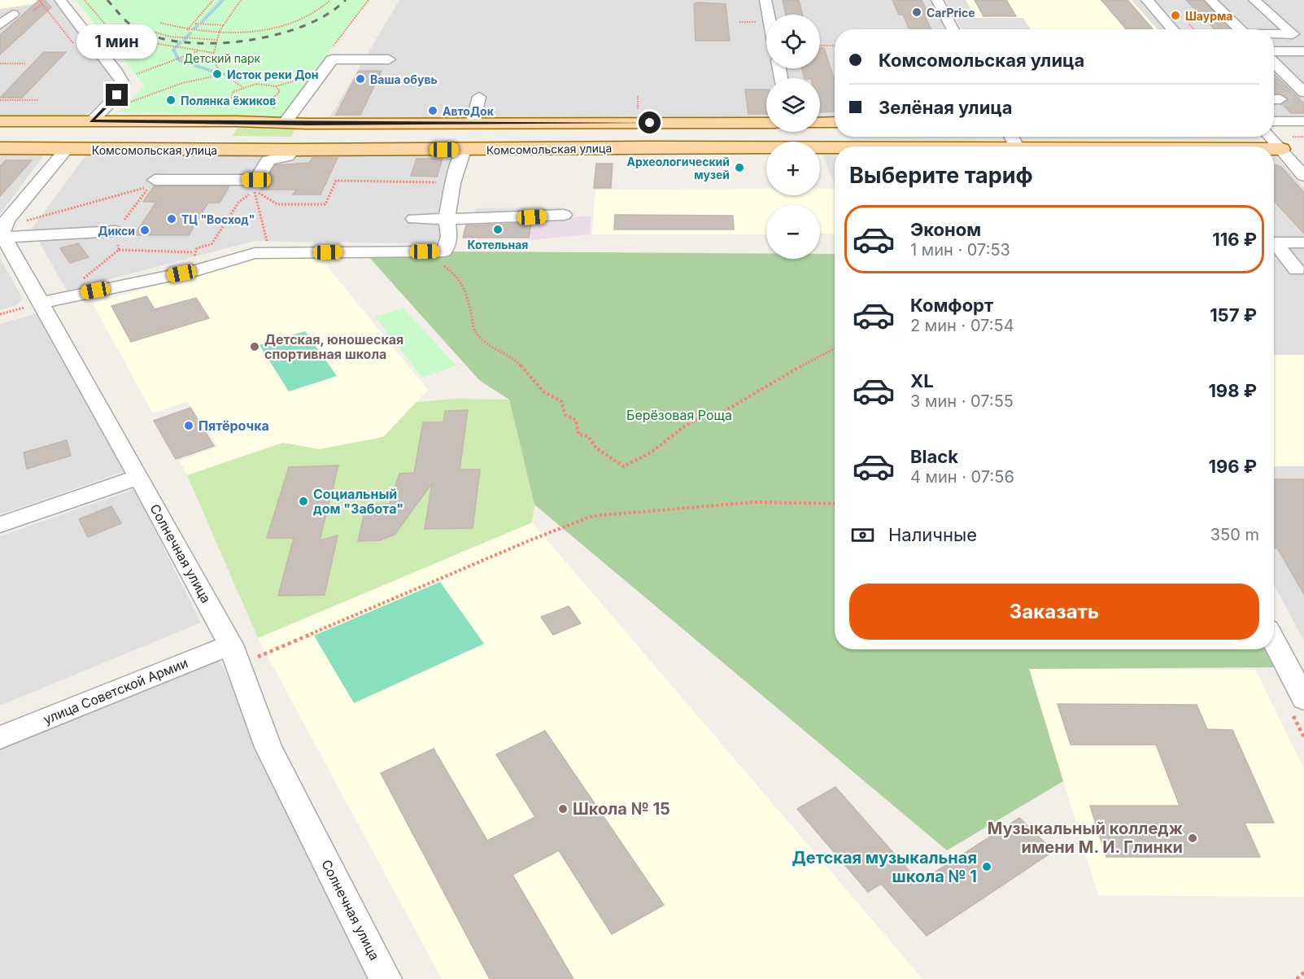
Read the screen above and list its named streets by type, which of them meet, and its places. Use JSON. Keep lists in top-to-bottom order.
{
  "streets": {
    "main road": ["Комсомольская улица"],
    "street": ["Солнечная улица", "улица Советской Армии"]
  },
  "crossings": [
    ["Солнечная улица", "улица Советской Армии"]
  ],
  "parks": ["Детский парк", "Берёзовая Роща"],
  "places": [
    "CarPrice",
    "Шаурма",
    "Исток реки Дон",
    "Ваша обувь",
    "Полянка ёжиков",
    "АвтоДок",
    "Археологический музей",
    "ТЦ \"Восход\"",
    "Котельная",
    "Дикси",
    "Детская, юношеская спортивная школа",
    "Пятёрочка",
    "Социальный дом \"Забота\"",
    "Школа № 15",
    "Музыкальный колледж имени М. И. Глинки",
    "Детская музыкальная школа № 1"
  ],
  "page": {
    "map_buttons": ["+", "−"],
    "bubble": "1 мин",
    "banner": ["Комсомольская улица", "Зелёная улица"],
    "heading": "Выберите тариф",
    "list": [
      {
        "name": "Эконом",
        "note": "1 мин · 07:53",
        "value": "116 ₽"
      },
      {
        "name": "Комфорт",
        "note": "2 мин · 07:54",
        "value": "157 ₽"
      },
      {
        "name": "XL",
        "note": "3 мин · 07:55",
        "value": "198 ₽"
      },
      {
        "name": "Black",
        "note": "4 мин · 07:56",
        "value": "196 ₽"
      }
    ],
    "pay": ["Наличные", "350 m"],
    "buttons": "Заказать"
  }
}
